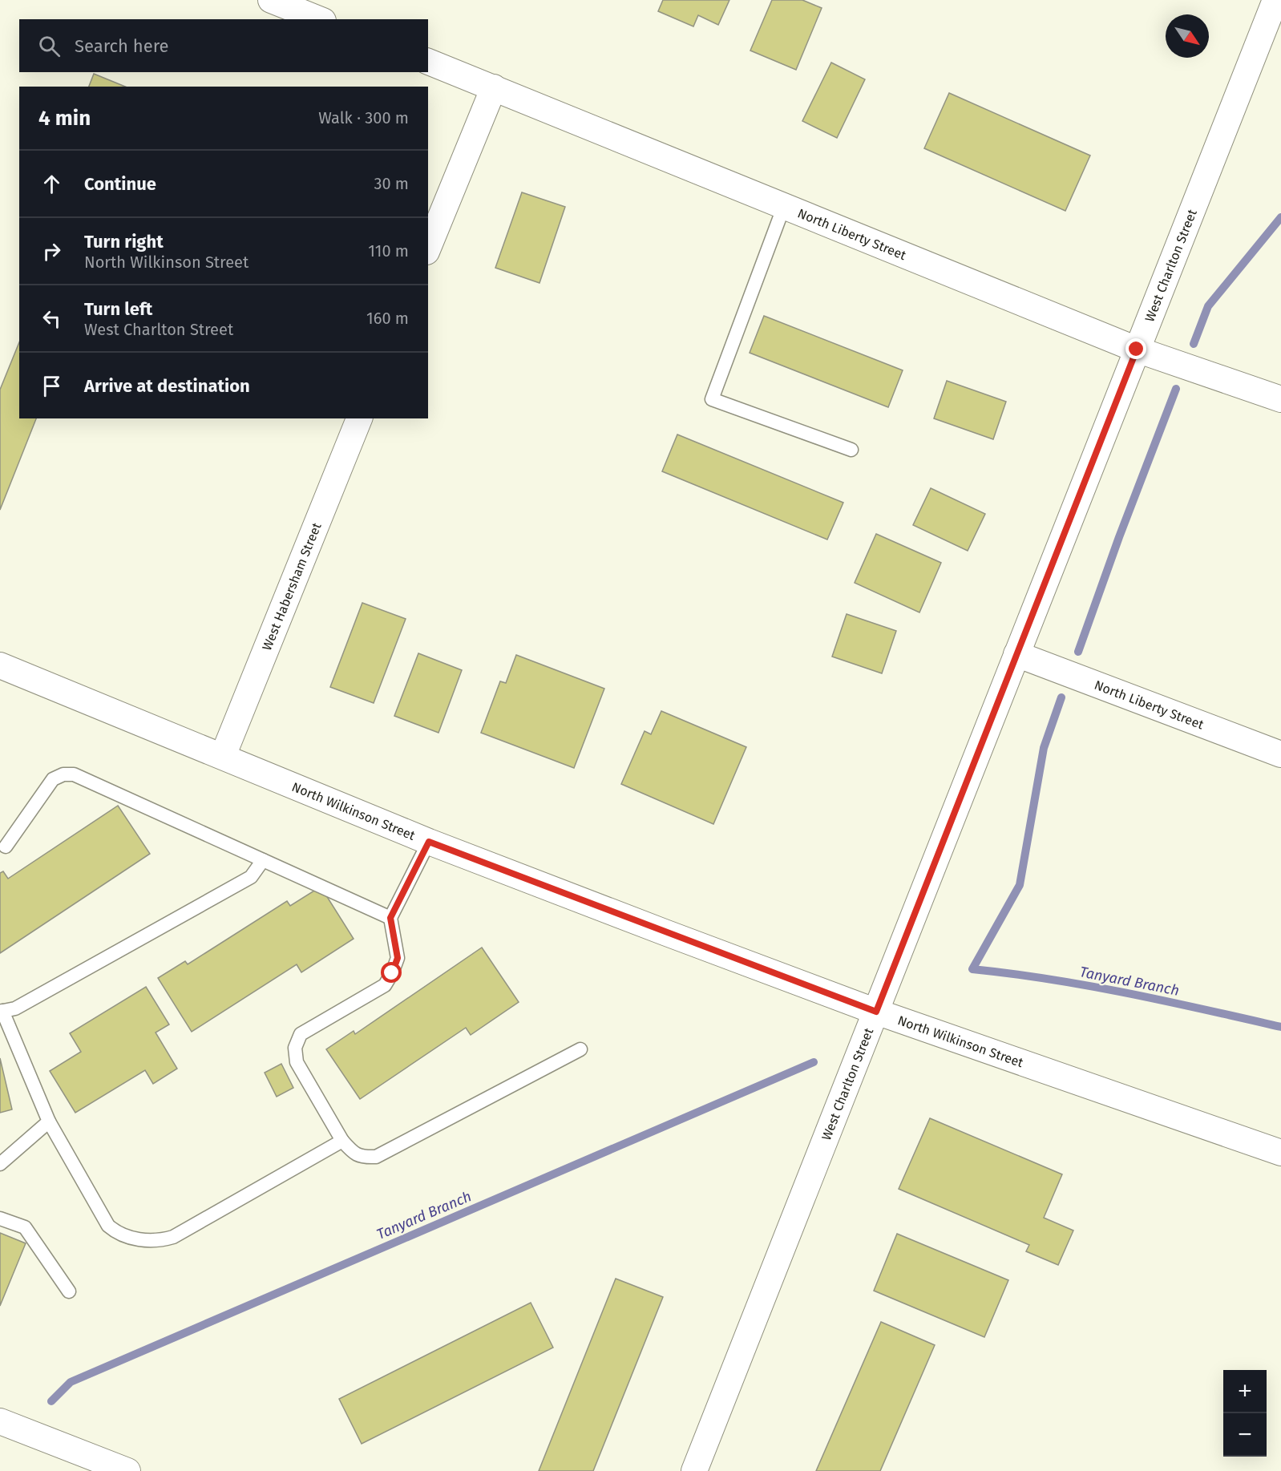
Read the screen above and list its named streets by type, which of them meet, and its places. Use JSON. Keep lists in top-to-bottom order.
{
  "streets": {
    "street": [
      "North Liberty Street",
      "West Charlton Street",
      "West Habersham Street",
      "North Wilkinson Street"
    ]
  },
  "crossings": [
    ["North Liberty Street", "West Charlton Street"],
    ["West Charlton Street", "North Wilkinson Street"],
    ["West Habersham Street", "North Wilkinson Street"]
  ],
  "water": ["Tanyard Branch"],
  "north": "bottom right",
  "page": {
    "search": "Search here",
    "heading": ["4 min", "Walk · 300 m"],
    "list": [
      ["Continue", "30 m"],
      ["Turn right", "North Wilkinson Street", "110 m"],
      ["Turn left", "West Charlton Street", "160 m"],
      "Arrive at destination"
    ],
    "map_buttons": ["+", "−"]
  }
}
